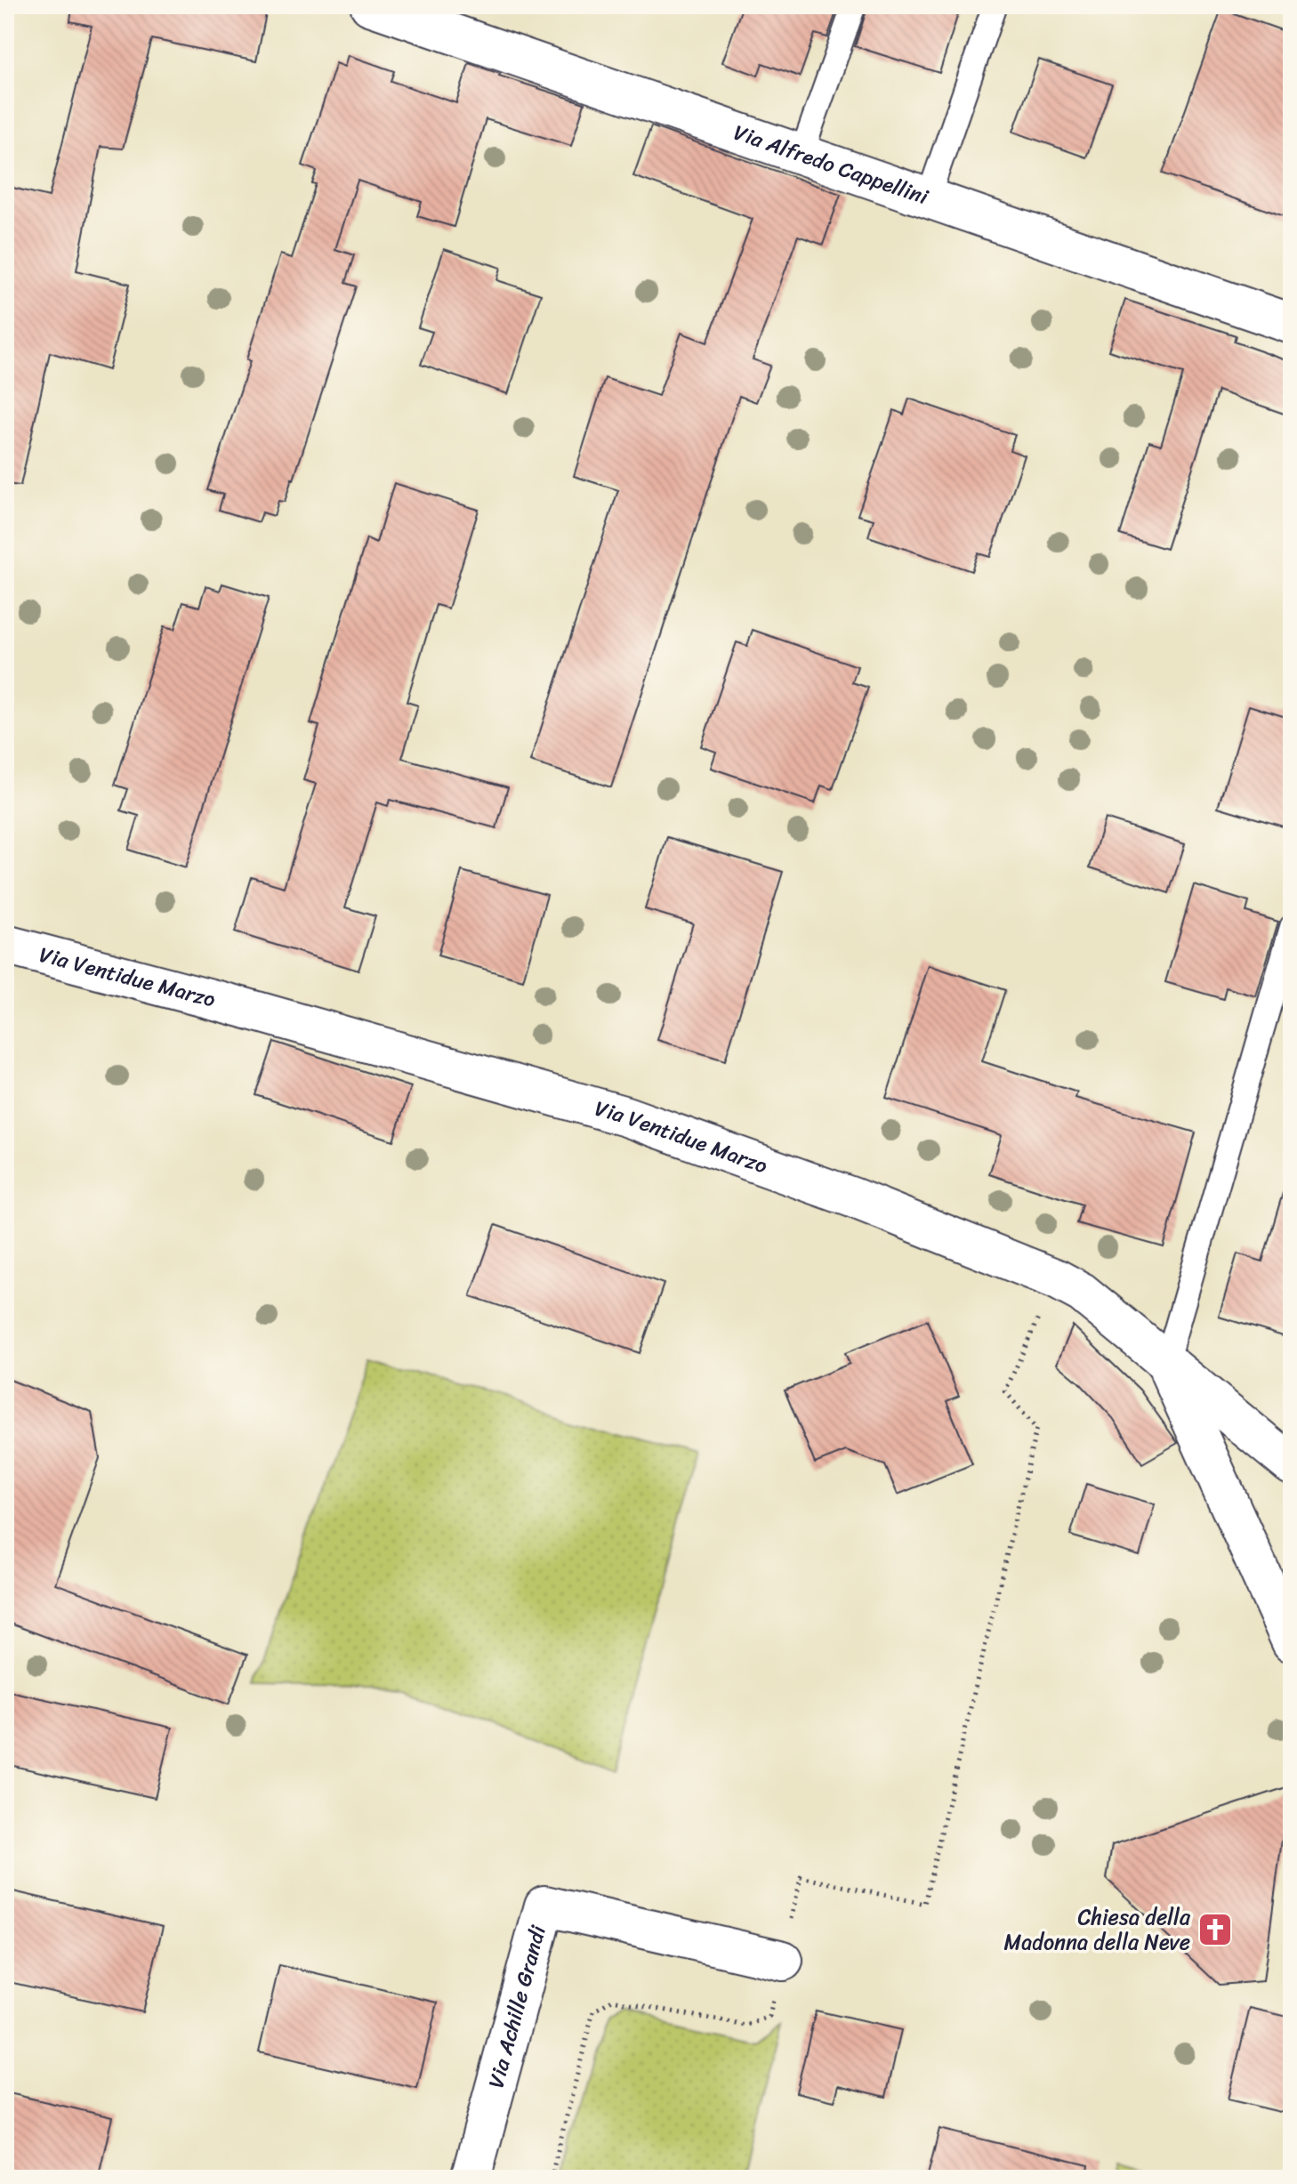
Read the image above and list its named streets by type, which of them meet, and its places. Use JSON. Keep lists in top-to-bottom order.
{
  "streets": {
    "street": ["Via Alfredo Cappellini", "Via Ventidue Marzo", "Via Achille Grandi"]
  },
  "places": {
    "church": ["Chiesa della Madonna della Neve"]
  }
}
